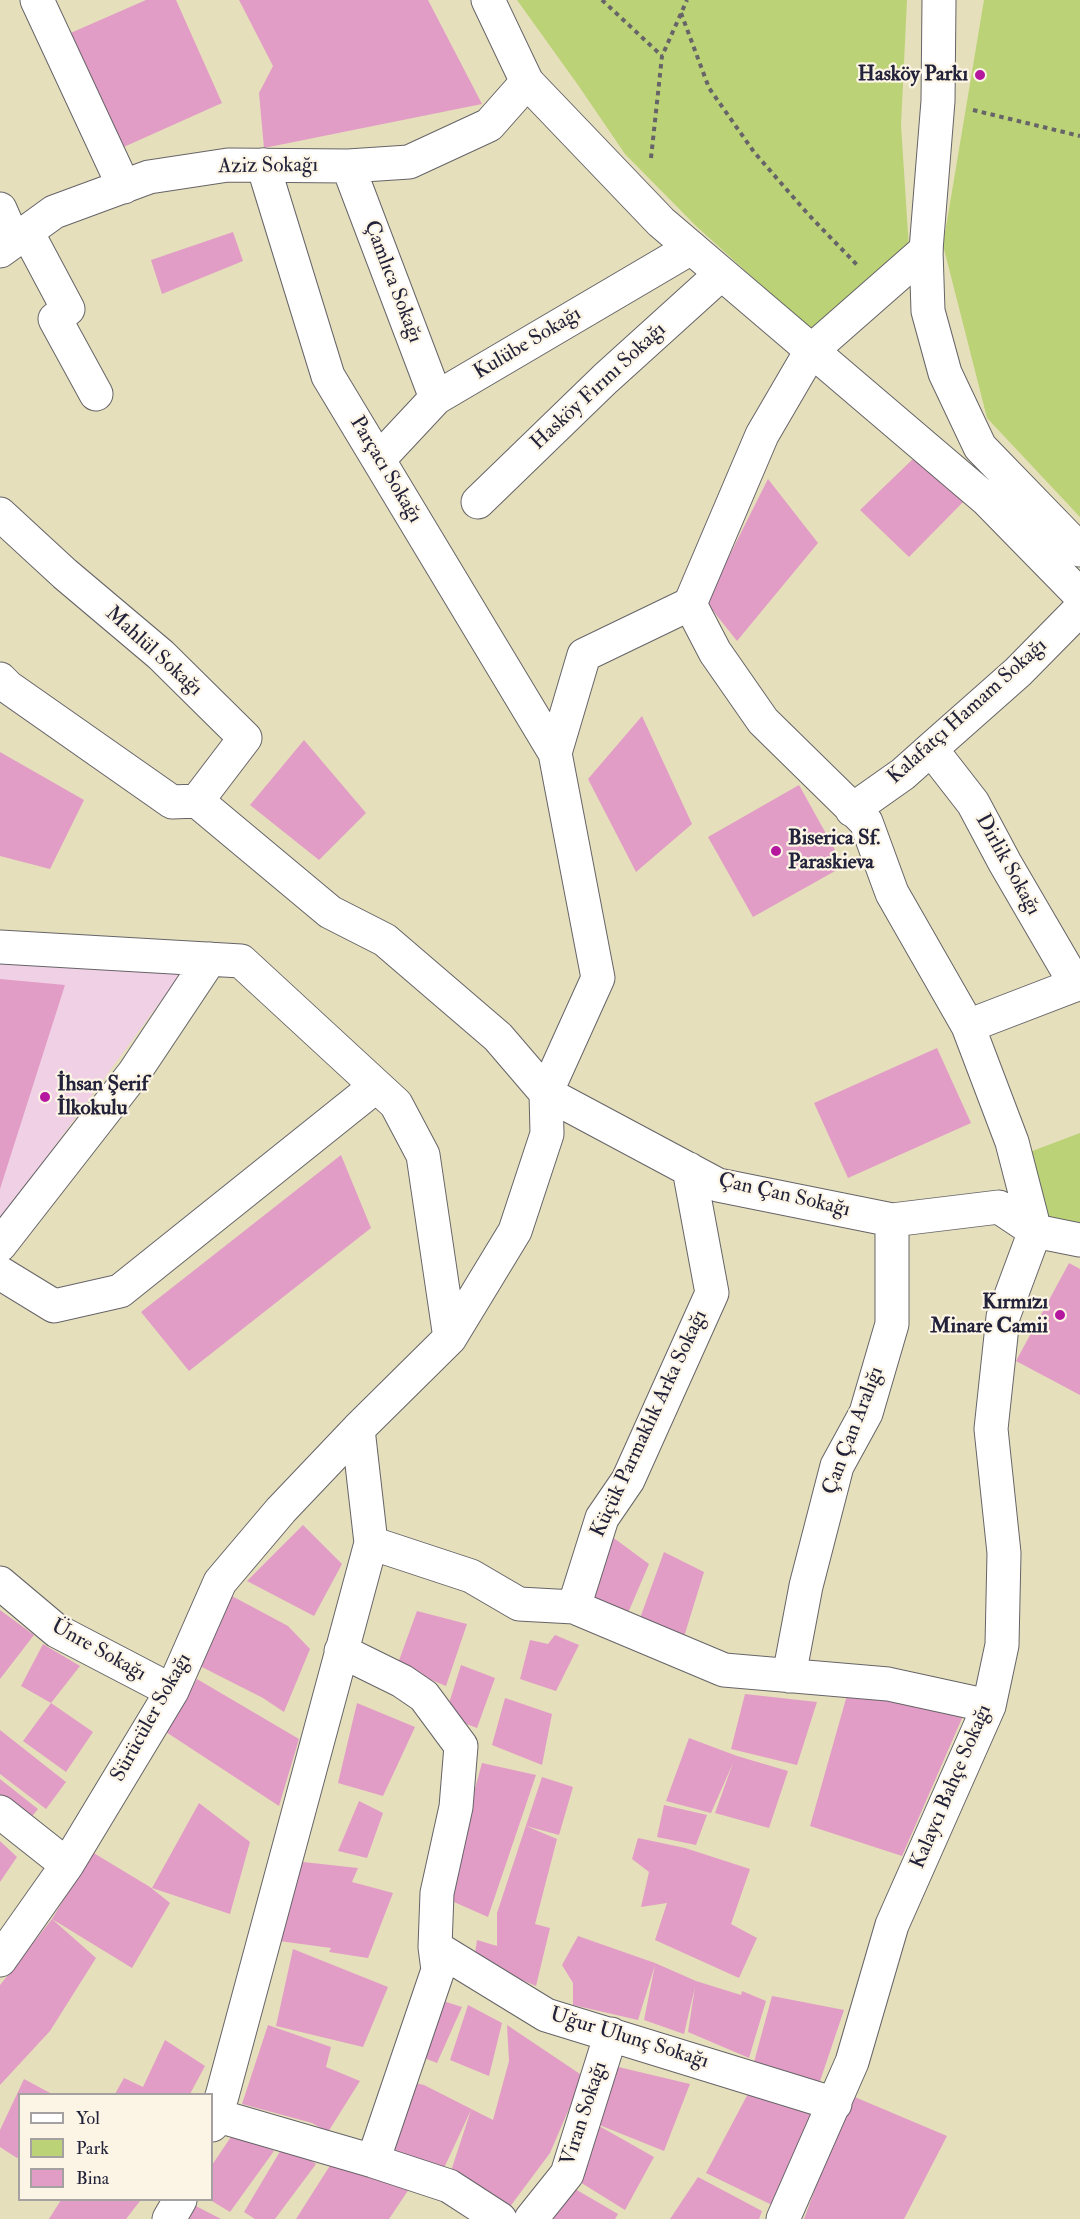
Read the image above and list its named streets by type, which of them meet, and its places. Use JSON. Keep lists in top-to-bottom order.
{
  "streets": {
    "street": [
      "Aziz Sokağı",
      "Çamlıca Sokağı",
      "Kulübe Sokağı",
      "Hasköy Fırını Sokağı",
      "Parçacı Sokağı",
      "Mahlül Sokağı",
      "Kalafatçı Hamam Sokağı",
      "Dirlik Sokağı",
      "Çan Çan Sokağı",
      "Küçük Parmaklık Arka Sokağı",
      "Çan Çan Aralığı",
      "Ünre Sokağı",
      "Sürücüler Sokağı",
      "Kalaycı Bahçe Sokağı",
      "Uğur Ulunç Sokağı",
      "Viran Sokağı"
    ]
  },
  "crossings": [
    ["Aziz Sokağı", "Çamlıca Sokağı"],
    ["Aziz Sokağı", "Parçacı Sokağı"],
    ["Çamlıca Sokağı", "Kulübe Sokağı"],
    ["Kulübe Sokağı", "Parçacı Sokağı"],
    ["Kalafatçı Hamam Sokağı", "Dirlik Sokağı"],
    ["Çan Çan Sokağı", "Küçük Parmaklık Arka Sokağı"],
    ["Çan Çan Sokağı", "Çan Çan Aralığı"],
    ["Çan Çan Sokağı", "Sürücüler Sokağı"],
    ["Çan Çan Sokağı", "Kalaycı Bahçe Sokağı"],
    ["Ünre Sokağı", "Sürücüler Sokağı"],
    ["Kalaycı Bahçe Sokağı", "Uğur Ulunç Sokağı"],
    ["Uğur Ulunç Sokağı", "Viran Sokağı"]
  ],
  "places": [
    "Hasköy Parkı",
    "Biserica Sf. Paraskieva",
    "İhsan Şerif İlkokulu",
    "Kırmızı Minare Camii"
  ],
  "legend": ["Yol", "Park", "Bina"]
}
